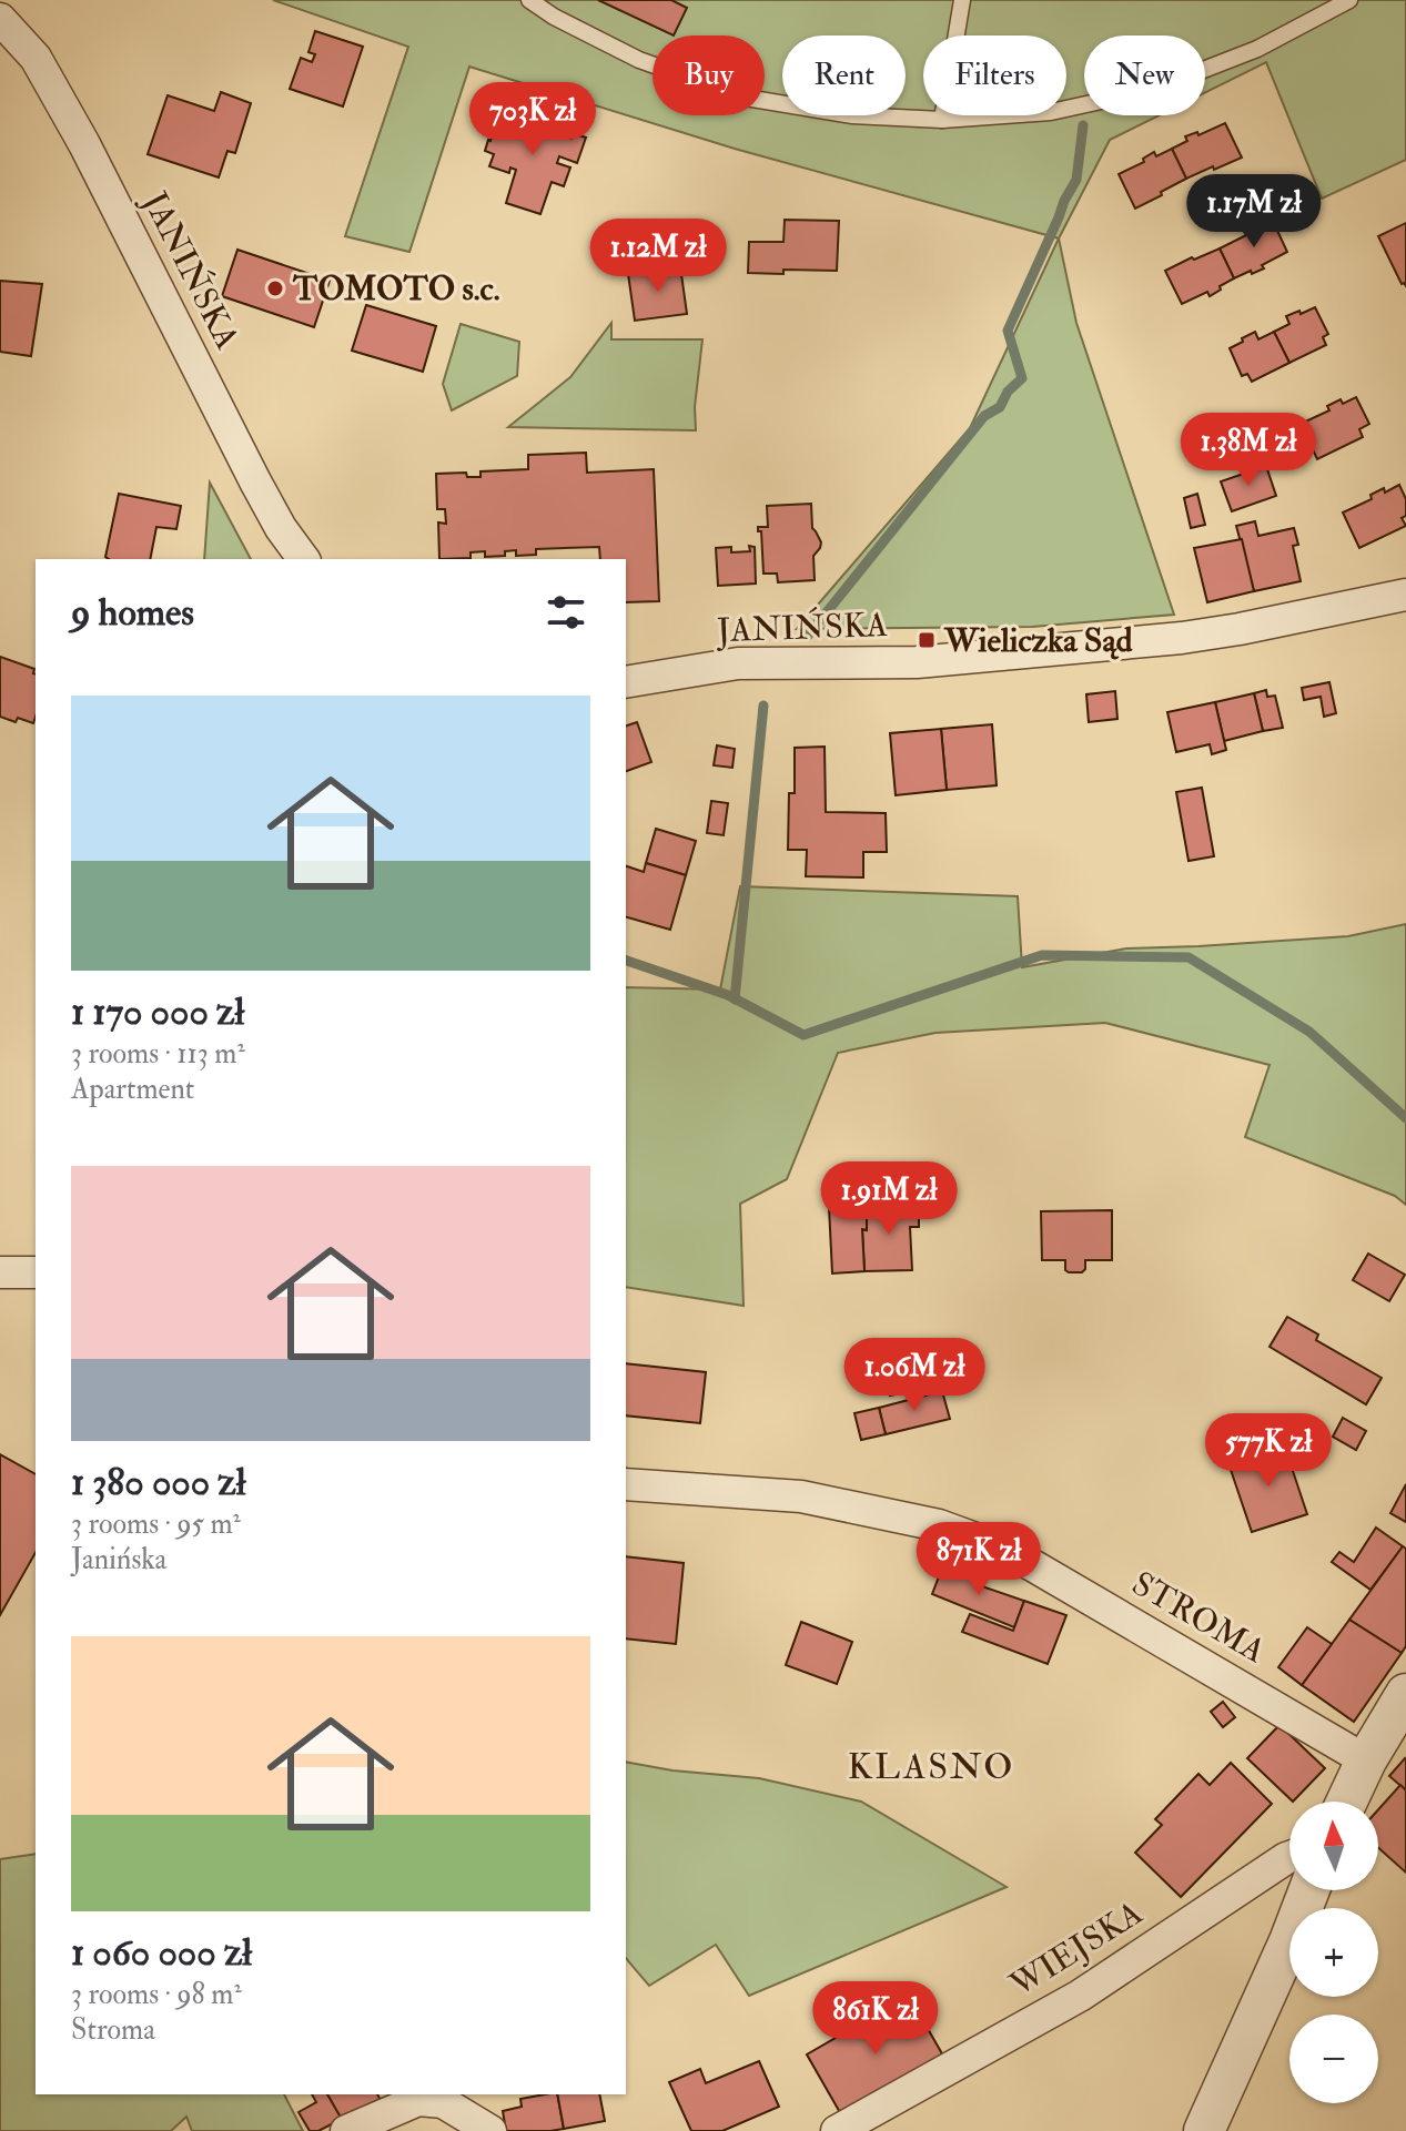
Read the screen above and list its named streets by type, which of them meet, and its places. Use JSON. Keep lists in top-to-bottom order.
{
  "streets": {
    "street": ["JANIŃSKA", "STROMA", "WIEJSKA"]
  },
  "districts": ["KLASNO"],
  "places": {
    "other": ["TOMOTO s.c."],
    "transit": ["Wieliczka Sąd"]
  },
  "north": "top",
  "page": {
    "chip": [
      "Buy",
      "Rent",
      "Filters",
      "New"
    ],
    "price": [
      "703K zł",
      "1.17M zł",
      "1.12M zł",
      "1.38M zł",
      "1.91M zł",
      "1.06M zł",
      "577K zł",
      "871K zł",
      "861K zł"
    ],
    "heading": "9 homes",
    "list": [
      {
        "name": "1 170 000 zł",
        "note": "3 rooms · 113 m² · Apartment"
      },
      {
        "name": "1 380 000 zł",
        "note": "3 rooms · 95 m² · Janińska"
      },
      {
        "name": "1 060 000 zł",
        "note": "3 rooms · 98 m² · Stroma"
      }
    ],
    "map_buttons": ["+", "−"]
  }
}
